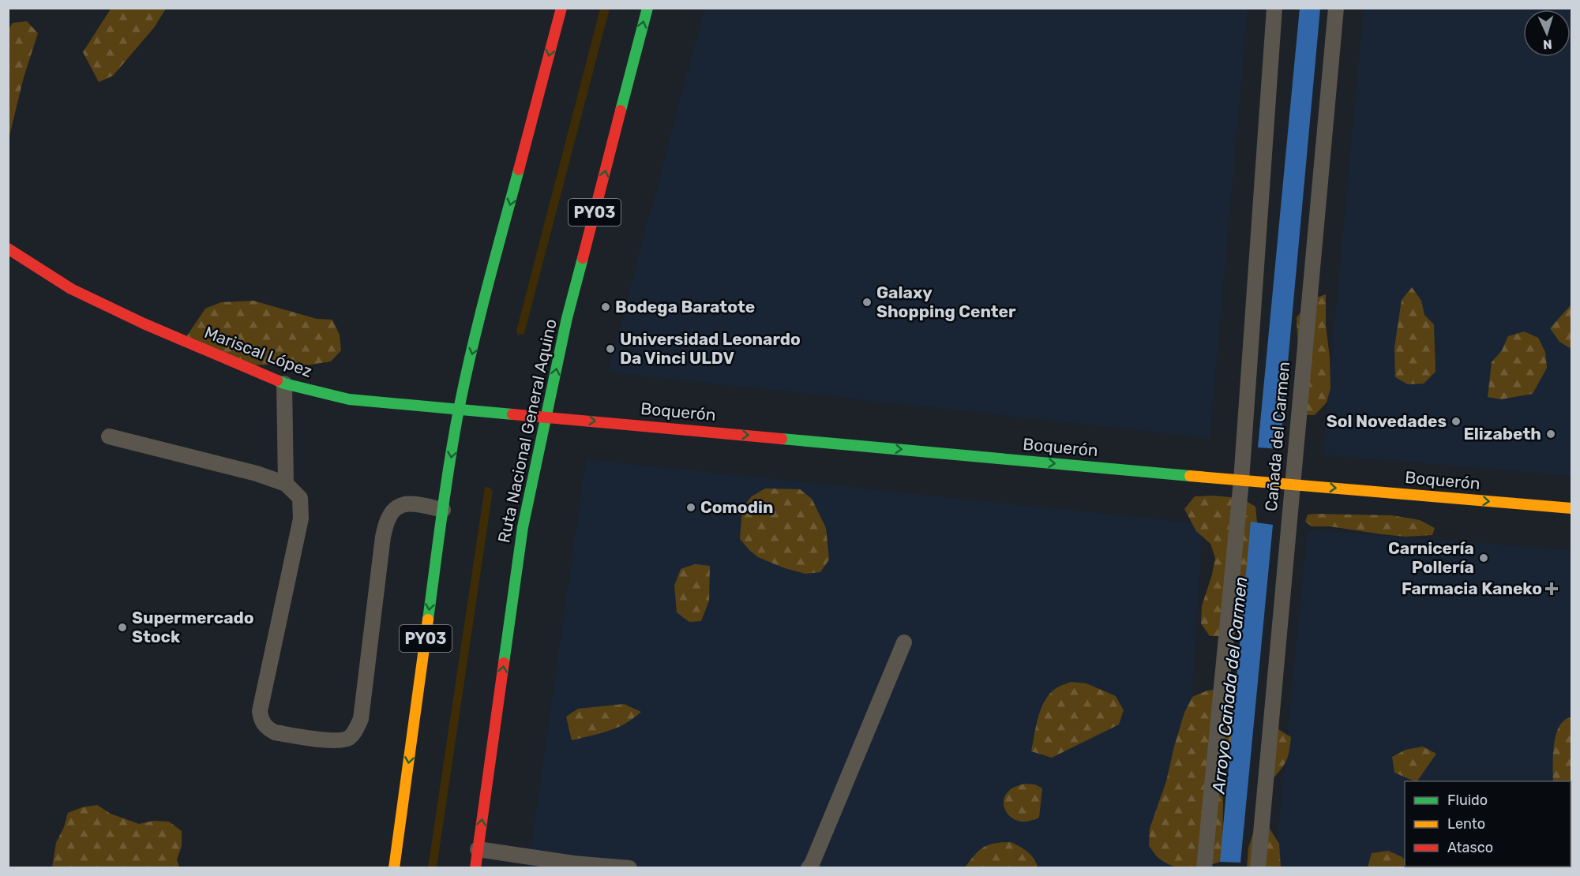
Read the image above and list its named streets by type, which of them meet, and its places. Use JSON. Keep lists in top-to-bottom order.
{
  "streets": {
    "main road": [
      "PY03",
      "Mariscal López",
      "Boquerón",
      "Ruta Nacional General Aquino"
    ],
    "lane": ["Cañada del Carmen"]
  },
  "crossings": [
    ["PY03", "Mariscal López"],
    ["Mariscal López", "Boquerón"],
    ["Mariscal López", "Ruta Nacional General Aquino"],
    ["Boquerón", "Ruta Nacional General Aquino"],
    ["Boquerón", "Cañada del Carmen"]
  ],
  "one_way": ["Boquerón"],
  "water": ["Arroyo Cañada del Carmen"],
  "places": {
    "other": [
      "Galaxy Shopping Center",
      "Bodega Baratote",
      "Universidad Leonardo Da Vinci ULDV",
      "Sol Novedades",
      "Elizabeth",
      "Comodin",
      "Carnicería Pollería",
      "Supermercado Stock"
    ],
    "health": ["Farmacia Kaneko"]
  },
  "legend": ["Fluido", "Lento", "Atasco"],
  "north": "bottom"
}
